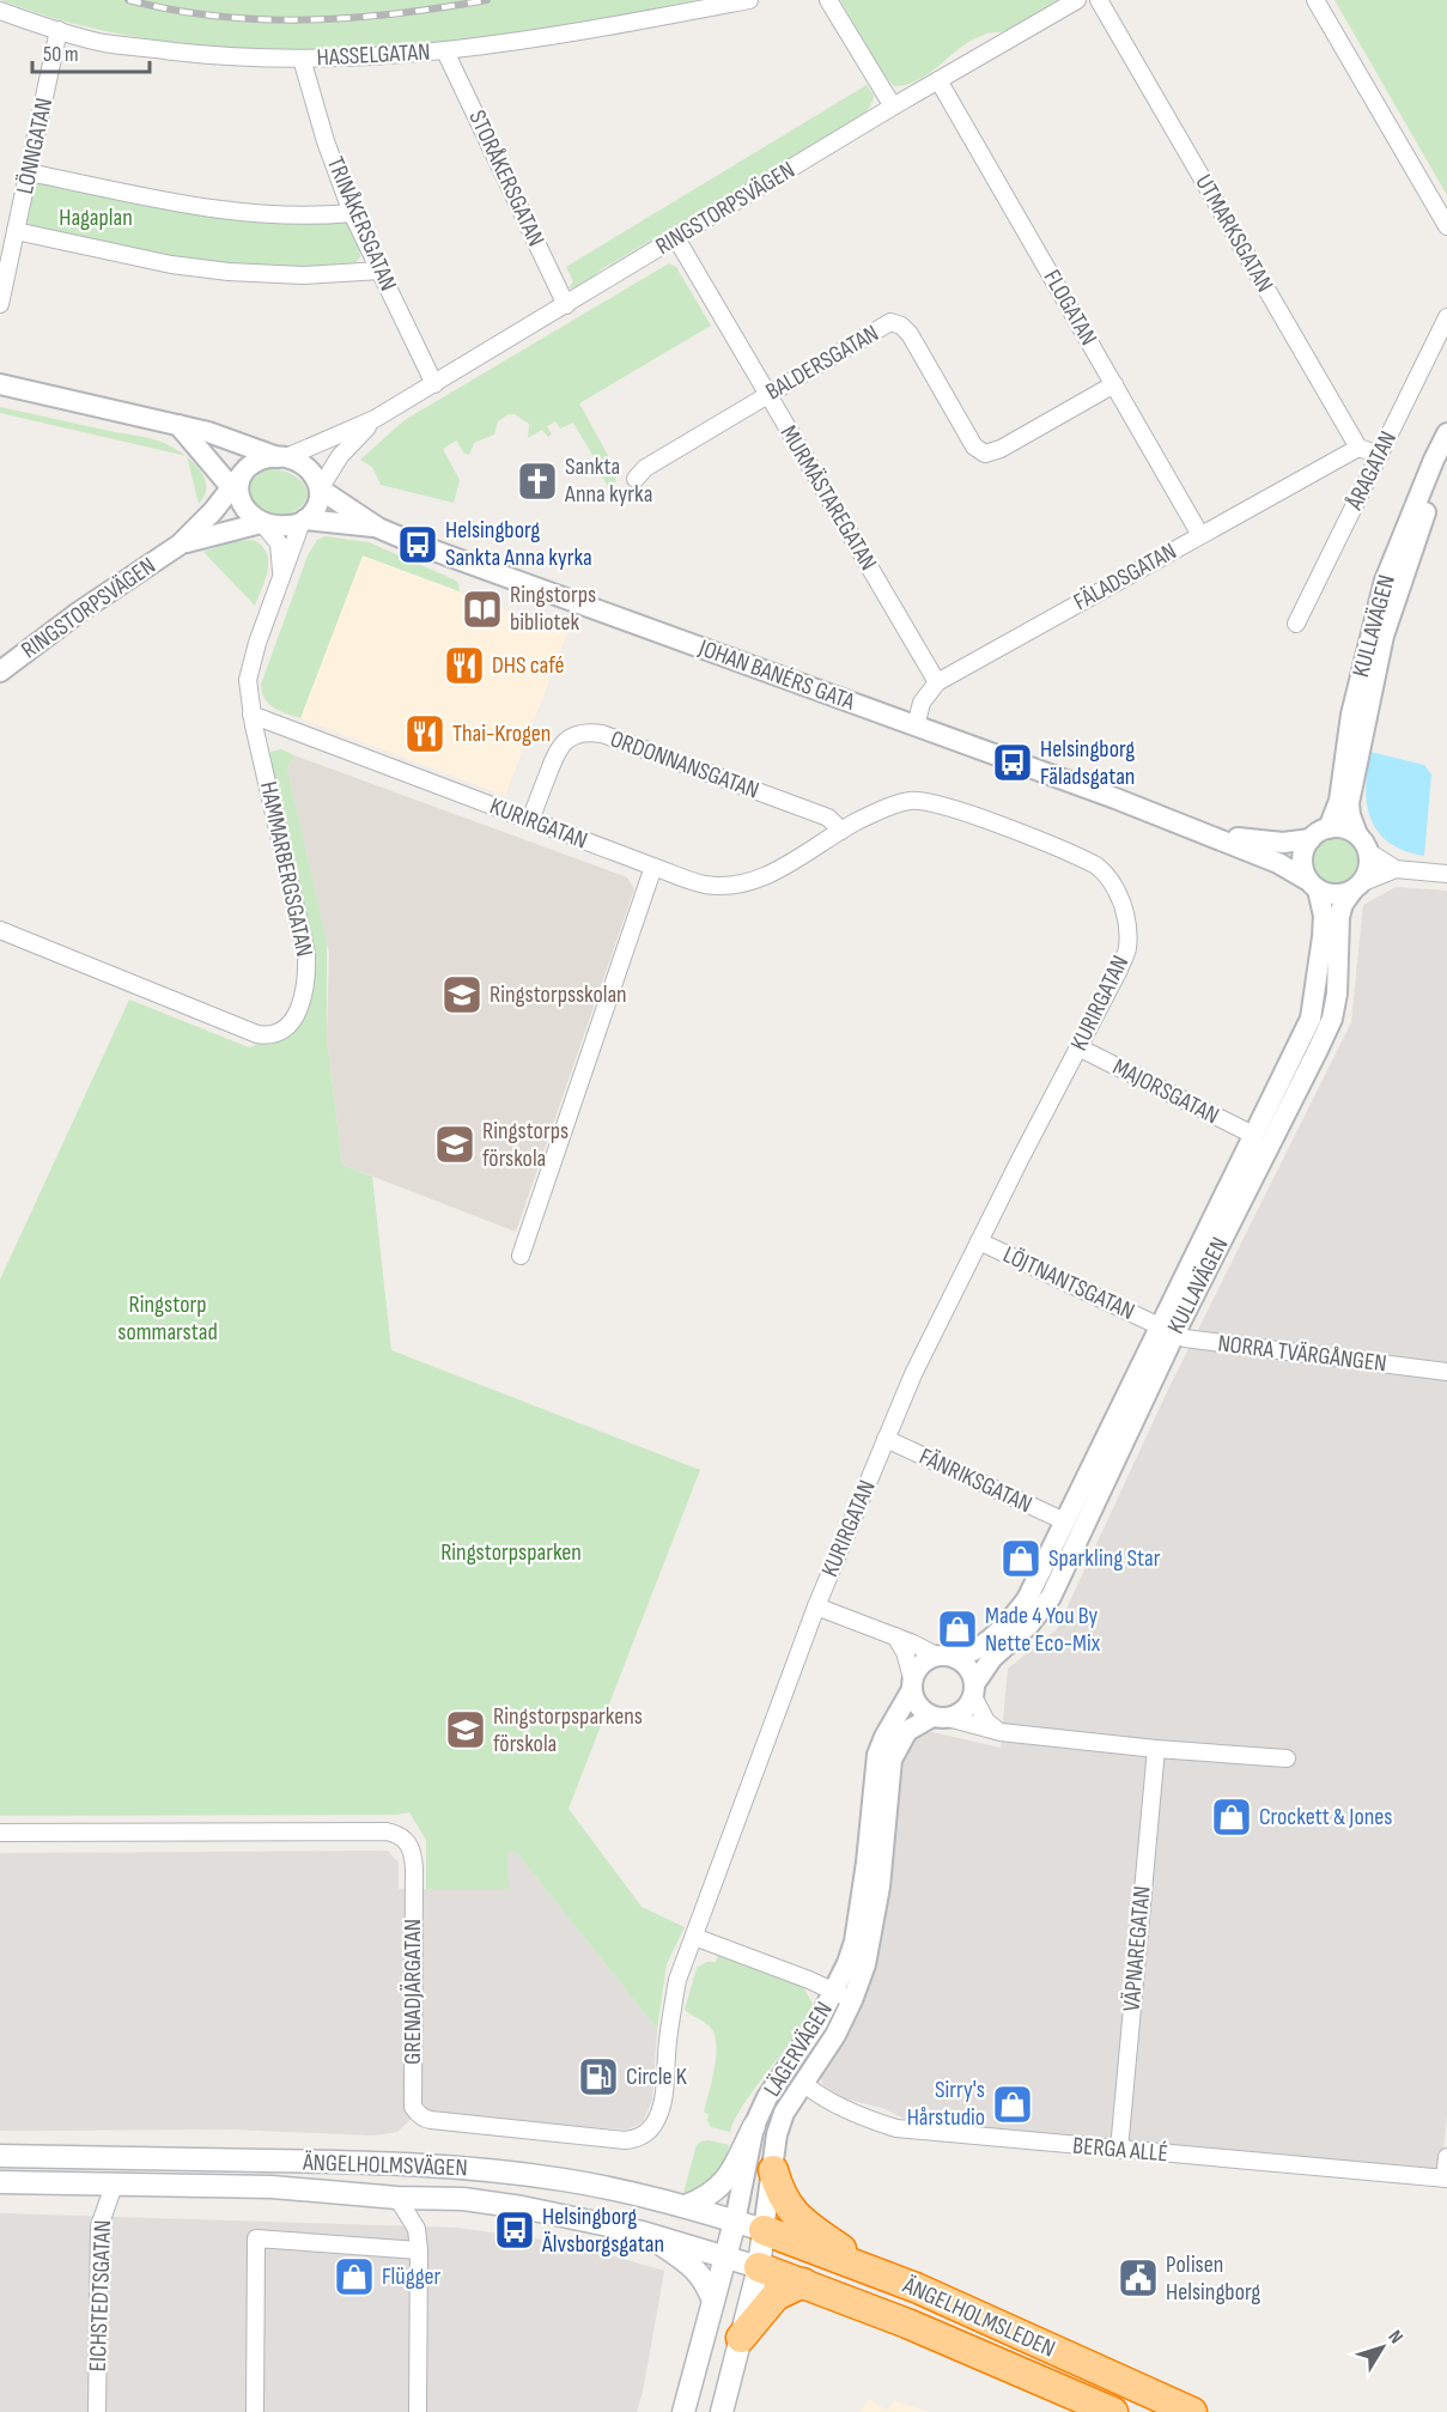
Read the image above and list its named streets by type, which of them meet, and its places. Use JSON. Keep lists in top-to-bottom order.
{
  "streets": {
    "highway": ["ÄNGELHOLMSLEDEN"],
    "main road": ["LÄGERVÄGEN", "ÄNGELHOLMSVÄGEN"],
    "street": [
      "HASSELGATAN",
      "LÖNNGATAN",
      "STORÅKERSGATAN",
      "RINGSTORPSVÄGEN",
      "TRINÅKERSGATAN",
      "UTMARKSGATAN",
      "FLOGATAN",
      "BALDERSGATAN",
      "ÅRAGATAN",
      "MURMÄSTAREGATAN",
      "FÄLADSGATAN",
      "KULLAVÄGEN",
      "JOHAN BANÉRS GATA",
      "ORDONNANSGATAN",
      "KURIRGATAN",
      "HAMMARBERGSGATAN",
      "MAJORSGATAN",
      "LÖJTNANTSGATAN",
      "NORRA TVÄRGÅNGEN",
      "FÄNRIKSGATAN",
      "VÄPNAREGATAN",
      "GRENADJÄRGATAN",
      "BERGA ALLÉ",
      "EICHSTEDTSGATAN"
    ]
  },
  "crossings": [
    ["HASSELGATAN", "LÖNNGATAN"],
    ["HASSELGATAN", "STORÅKERSGATAN"],
    ["HASSELGATAN", "TRINÅKERSGATAN"],
    ["STORÅKERSGATAN", "RINGSTORPSVÄGEN"],
    ["RINGSTORPSVÄGEN", "TRINÅKERSGATAN"],
    ["RINGSTORPSVÄGEN", "FLOGATAN"],
    ["RINGSTORPSVÄGEN", "MURMÄSTAREGATAN"],
    ["RINGSTORPSVÄGEN", "JOHAN BANÉRS GATA"],
    ["RINGSTORPSVÄGEN", "HAMMARBERGSGATAN"],
    ["UTMARKSGATAN", "FÄLADSGATAN"],
    ["FLOGATAN", "BALDERSGATAN"],
    ["FLOGATAN", "FÄLADSGATAN"],
    ["BALDERSGATAN", "MURMÄSTAREGATAN"],
    ["MURMÄSTAREGATAN", "FÄLADSGATAN"],
    ["FÄLADSGATAN", "JOHAN BANÉRS GATA"],
    ["KULLAVÄGEN", "JOHAN BANÉRS GATA"],
    ["KULLAVÄGEN", "MAJORSGATAN"],
    ["KULLAVÄGEN", "LÖJTNANTSGATAN"],
    ["KULLAVÄGEN", "NORRA TVÄRGÅNGEN"],
    ["KULLAVÄGEN", "FÄNRIKSGATAN"],
    ["JOHAN BANÉRS GATA", "HAMMARBERGSGATAN"],
    ["ORDONNANSGATAN", "KURIRGATAN"],
    ["KURIRGATAN", "HAMMARBERGSGATAN"],
    ["KURIRGATAN", "MAJORSGATAN"],
    ["KURIRGATAN", "LÖJTNANTSGATAN"],
    ["KURIRGATAN", "FÄNRIKSGATAN"],
    ["KURIRGATAN", "GRENADJÄRGATAN"],
    ["LÖJTNANTSGATAN", "NORRA TVÄRGÅNGEN"],
    ["VÄPNAREGATAN", "BERGA ALLÉ"],
    ["LÄGERVÄGEN", "BERGA ALLÉ"],
    ["LÄGERVÄGEN", "ÄNGELHOLMSVÄGEN"],
    ["LÄGERVÄGEN", "ÄNGELHOLMSLEDEN"],
    ["ÄNGELHOLMSVÄGEN", "EICHSTEDTSGATAN"],
    ["ÄNGELHOLMSVÄGEN", "ÄNGELHOLMSLEDEN"]
  ],
  "parks": ["Hagaplan", "Ringstorp sommarstad", "Ringstorpsparken"],
  "places": {
    "church": ["Sankta Anna kyrka"],
    "bus stop": ["Helsingborg Sankta Anna kyrka", "Helsingborg Fäladsgatan", "Helsingborg Älvsborgsgatan"],
    "library": ["Ringstorps bibliotek"],
    "restaurant": ["DHS café", "Thai-Krogen"],
    "school or university": ["Ringstorpsskolan", "Ringstorps förskola", "Ringstorpsparkens förskola"],
    "shop": [
      "Sparkling Star",
      "Made 4 You By Nette Eco-Mix",
      "Crockett & Jones",
      "Sirry's Hårstudio",
      "Flügger"
    ],
    "fuel station": ["Circle K"],
    "public building": ["Polisen Helsingborg"]
  },
  "scale_bar": "50 m",
  "north": "top right"
}
